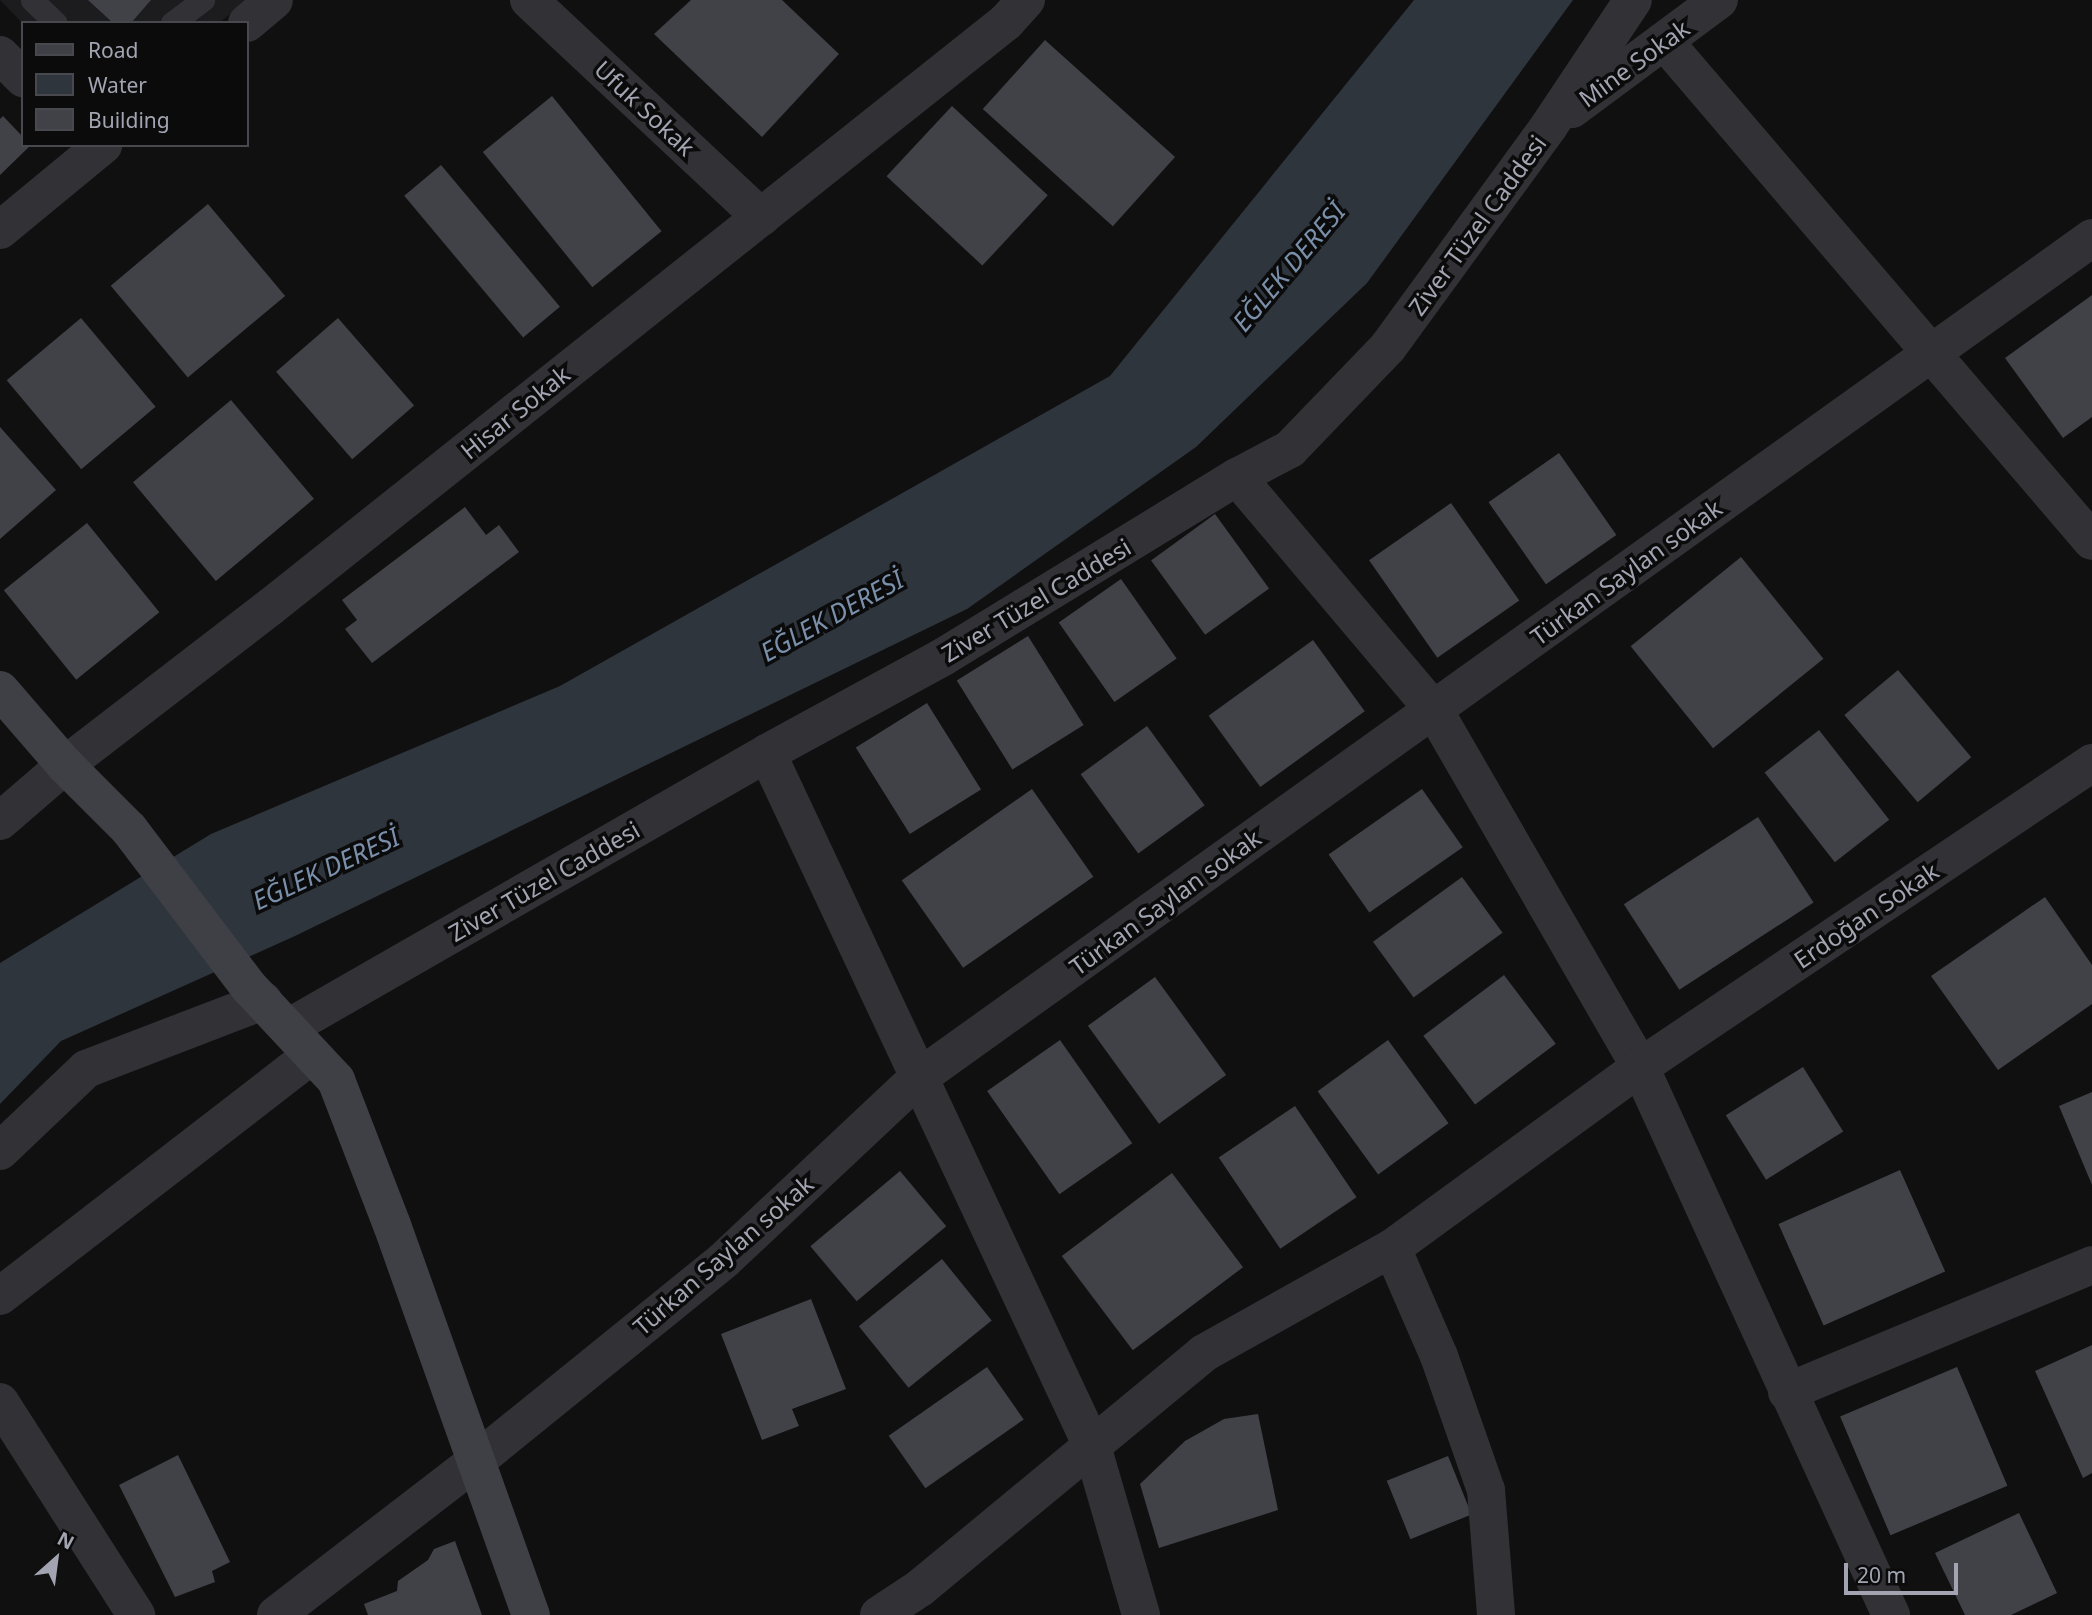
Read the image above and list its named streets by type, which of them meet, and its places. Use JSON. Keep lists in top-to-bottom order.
{
  "streets": {
    "street": [
      "Mine Sokak",
      "Ufuk Sokak",
      "Ziver Tüzel Caddesi",
      "Hisar Sokak",
      "Türkan Saylan sokak",
      "Erdoğan Sokak"
    ]
  },
  "crossings": [
    ["Mine Sokak", "Ziver Tüzel Caddesi"],
    ["Ufuk Sokak", "Hisar Sokak"]
  ],
  "water": ["EĞLEK DERESİ"],
  "legend": ["Road", "Water", "Building"],
  "scale_bar": "20 m",
  "north": "top right"
}
